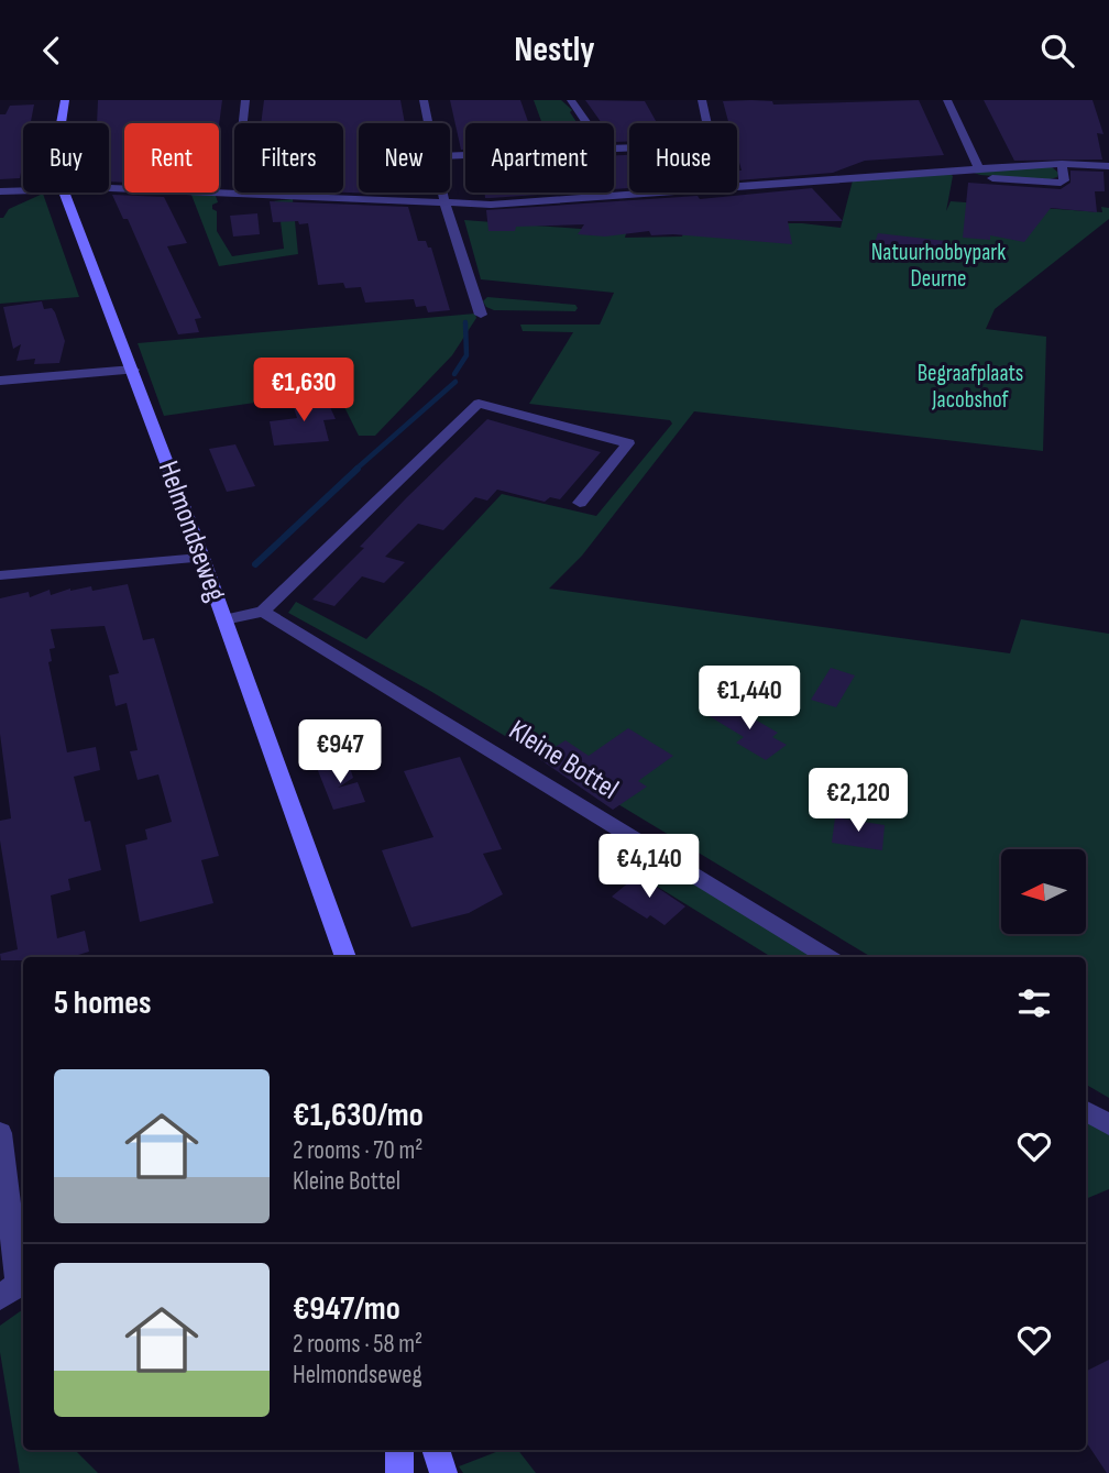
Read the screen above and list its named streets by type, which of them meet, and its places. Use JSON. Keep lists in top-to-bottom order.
{
  "streets": {
    "street": ["Helmondseweg", "Kleine Bottel"]
  },
  "parks": ["Natuurhobbypark Deurne", "Begraafplaats Jacobshof"],
  "north": "left",
  "page": {
    "header": "Nestly",
    "chip": [
      "Buy",
      "Rent",
      "Filters",
      "New",
      "Apartment",
      "House"
    ],
    "price": [
      "€1,630",
      "€1,440",
      "€947",
      "€2,120",
      "€4,140"
    ],
    "heading": "5 homes",
    "list": [
      {
        "name": "€1,630/mo",
        "note": "2 rooms · 70 m² · Kleine Bottel"
      },
      {
        "name": "€947/mo",
        "note": "2 rooms · 58 m² · Helmondseweg"
      }
    ]
  }
}
